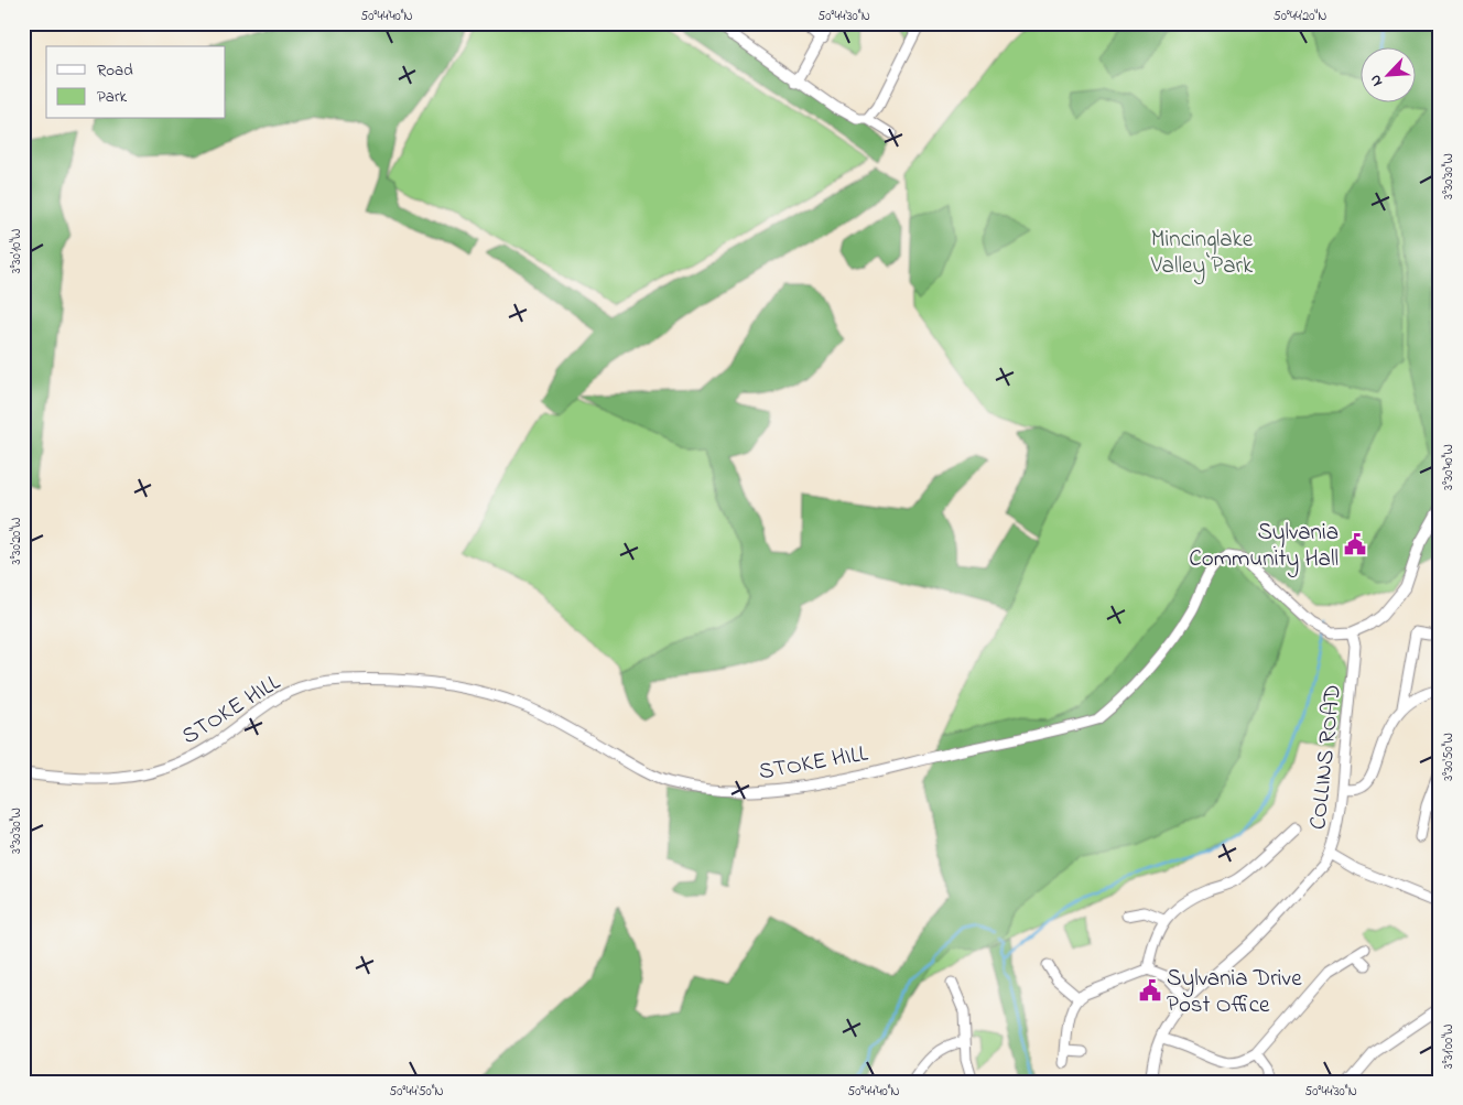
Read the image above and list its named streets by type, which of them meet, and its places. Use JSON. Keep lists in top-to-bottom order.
{
  "streets": {
    "street": ["STOKE HILL", "COLLINS ROAD"]
  },
  "crossings": [
    ["STOKE HILL", "COLLINS ROAD"]
  ],
  "parks": ["Mincinglake Valley Park"],
  "places": {
    "public building": ["Sylvania Community Hall", "Sylvania Drive Post Office"]
  },
  "legend": ["Road", "Park"],
  "north": "bottom left",
  "coordinates": [
    "50°44'40\"N",
    "50°44'30\"N",
    "50°44'20\"N",
    "3°30'30\"W",
    "3°30'10\"W",
    "3°30'40\"W",
    "3°30'20\"W",
    "3°30'50\"W",
    "3°31'00\"W",
    "50°44'50\"N"
  ]
}
